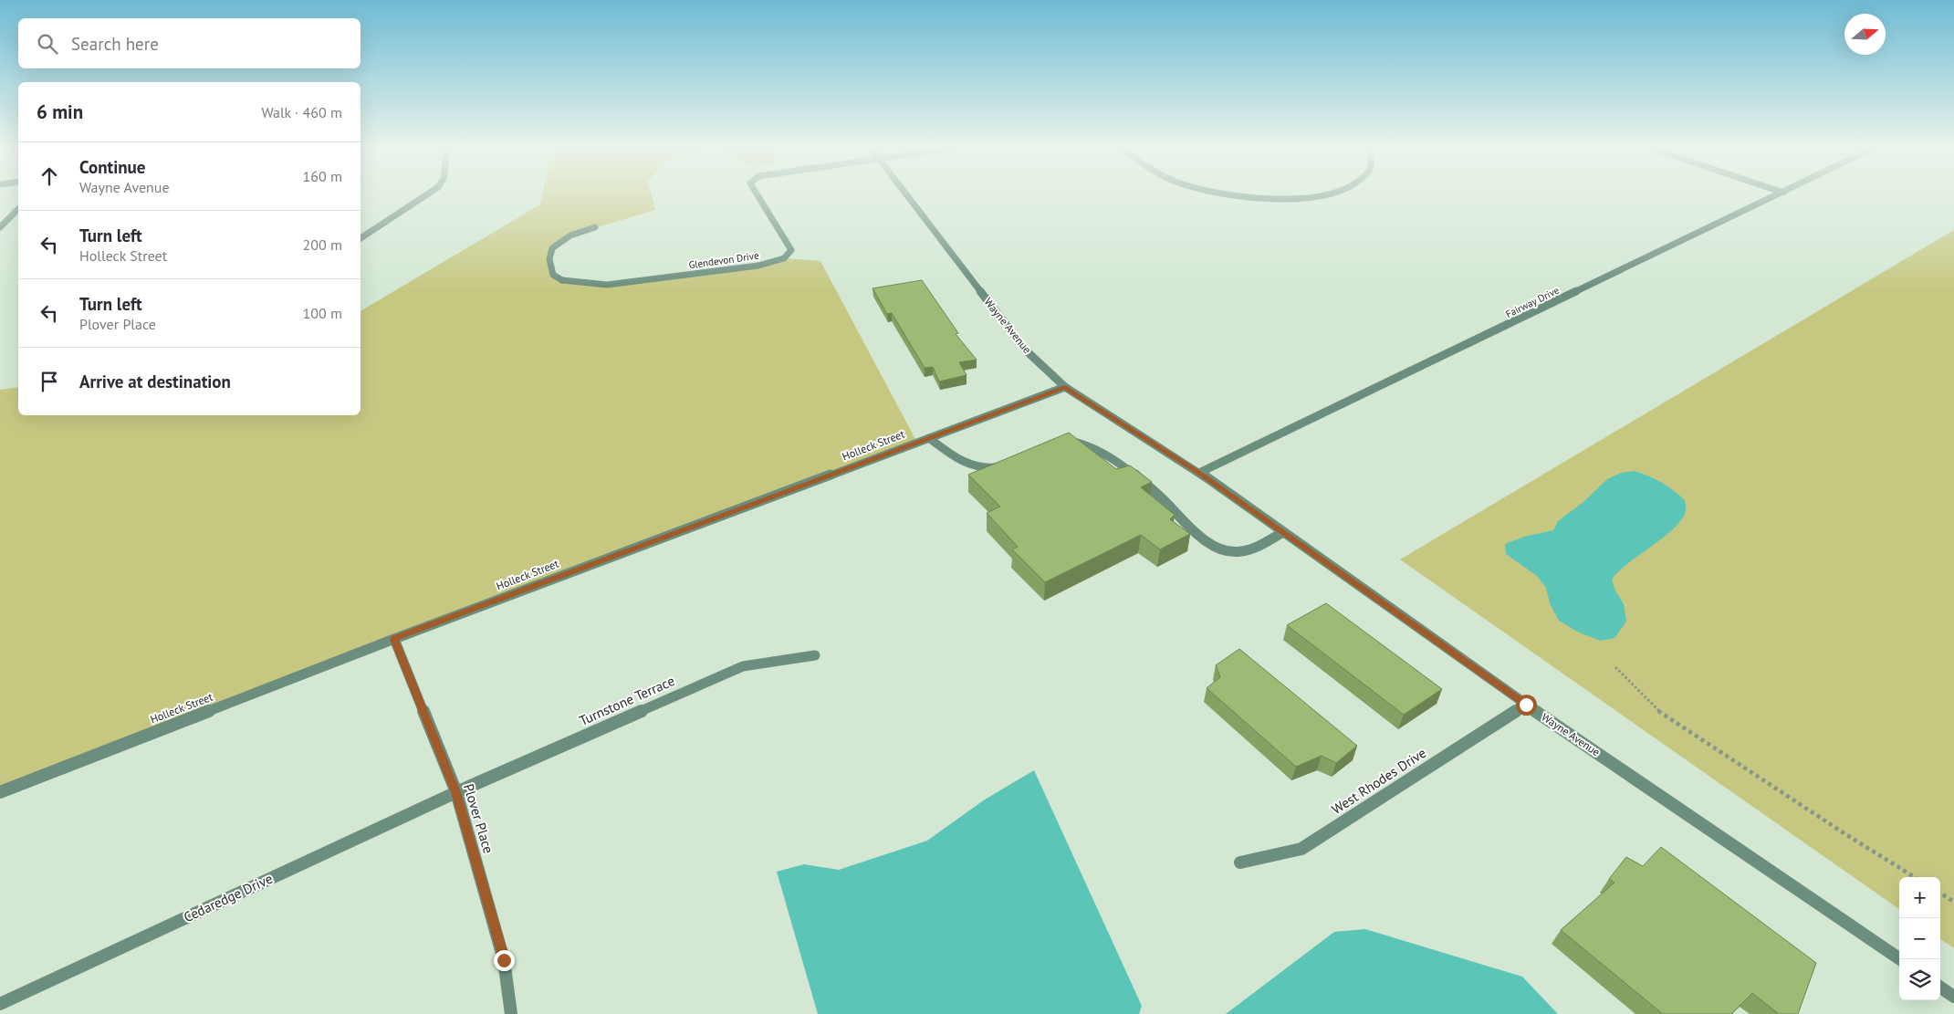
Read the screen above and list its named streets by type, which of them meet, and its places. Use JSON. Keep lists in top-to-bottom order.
{
  "streets": {
    "street": [
      "Glendevon Drive",
      "Fairway Drive",
      "Wayne Avenue",
      "Holleck Street",
      "Turnstone Terrace",
      "West Rhodes Drive",
      "Plover Place",
      "Cedaredge Drive"
    ]
  },
  "crossings": [
    ["Fairway Drive", "Wayne Avenue"],
    ["Wayne Avenue", "Holleck Street"],
    ["Wayne Avenue", "West Rhodes Drive"],
    ["Holleck Street", "Plover Place"],
    ["Turnstone Terrace", "Plover Place"],
    ["Turnstone Terrace", "Cedaredge Drive"],
    ["Plover Place", "Cedaredge Drive"]
  ],
  "north": "right",
  "page": {
    "search": "Search here",
    "heading": ["6 min", "Walk · 460 m"],
    "list": [
      ["Continue", "Wayne Avenue", "160 m"],
      ["Turn left", "Holleck Street", "200 m"],
      ["Turn left", "Plover Place", "100 m"],
      "Arrive at destination"
    ],
    "map_buttons": ["+", "−"]
  }
}
